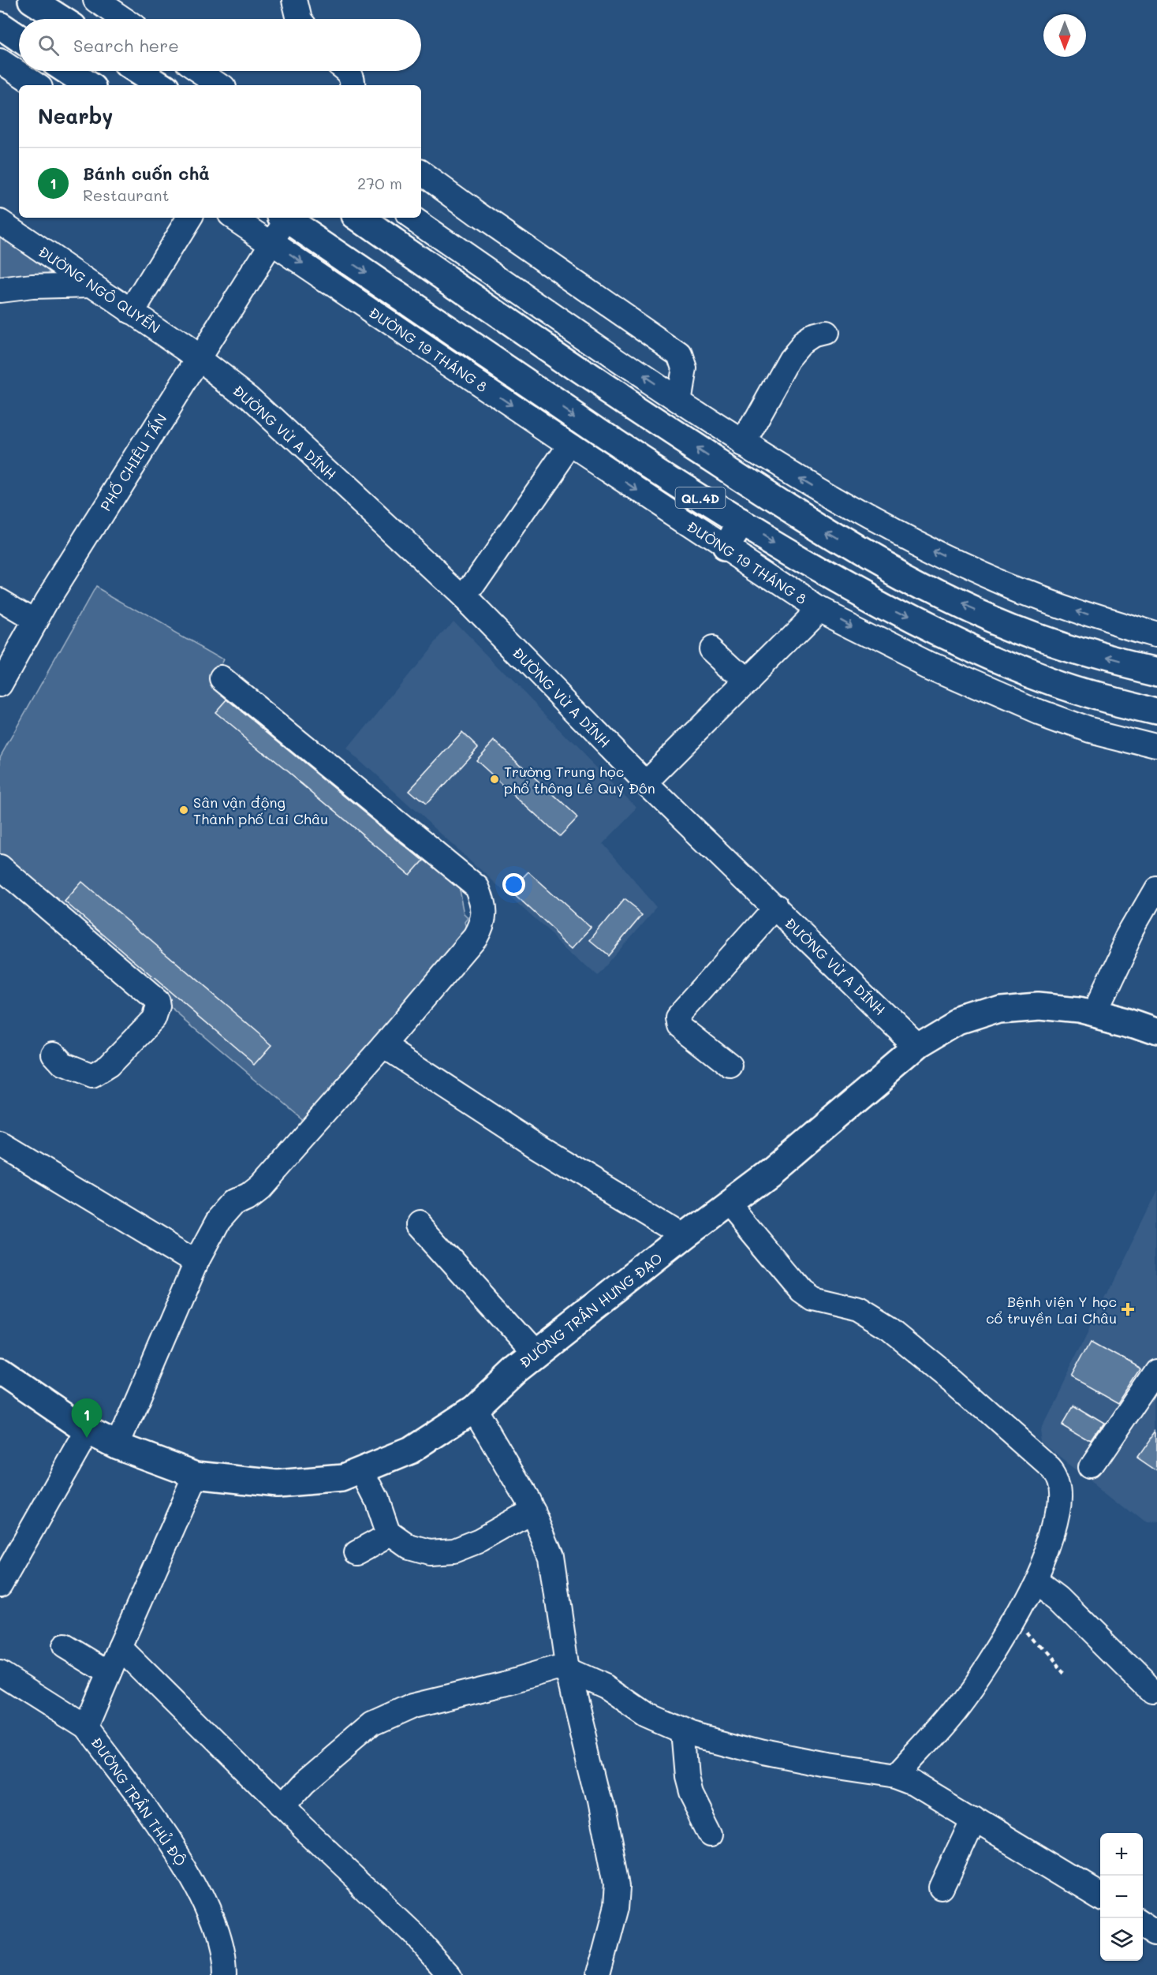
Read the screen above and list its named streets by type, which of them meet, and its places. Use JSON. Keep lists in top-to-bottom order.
{
  "streets": {
    "main road": ["ĐƯỜNG 19 THÁNG 8", "QL.4D", "ĐƯỜNG TRẦN HƯNG ĐẠO"],
    "street": [
      "ĐƯỜNG NGÔ QUYỀN",
      "ĐƯỜNG VỪ A DÍNH",
      "PHỐ CHIÊU TẤN",
      "ĐƯỜNG TRẦN THỦ ĐỘ"
    ]
  },
  "crossings": [
    ["ĐƯỜNG NGÔ QUYỀN", "ĐƯỜNG VỪ A DÍNH"],
    ["ĐƯỜNG NGÔ QUYỀN", "PHỐ CHIÊU TẤN"],
    ["ĐƯỜNG 19 THÁNG 8", "PHỐ CHIÊU TẤN"],
    ["ĐƯỜNG VỪ A DÍNH", "PHỐ CHIÊU TẤN"],
    ["ĐƯỜNG VỪ A DÍNH", "ĐƯỜNG TRẦN HƯNG ĐẠO"],
    ["ĐƯỜNG TRẦN HƯNG ĐẠO", "ĐƯỜNG TRẦN THỦ ĐỘ"]
  ],
  "places": {
    "other": ["Trường Trung học phổ thông Lê Quý Đôn", "Sân vận động Thành phố Lai Châu"],
    "health": ["Bệnh viện Y học cổ truyền Lai Châu"]
  },
  "north": "bottom",
  "page": {
    "search": "Search here",
    "heading": "Nearby",
    "list": [
      {
        "mark": "1",
        "name": "Bánh cuốn chả",
        "note": "Restaurant",
        "value": "270 m"
      }
    ],
    "pins": "1",
    "map_buttons": ["+", "−"]
  }
}
